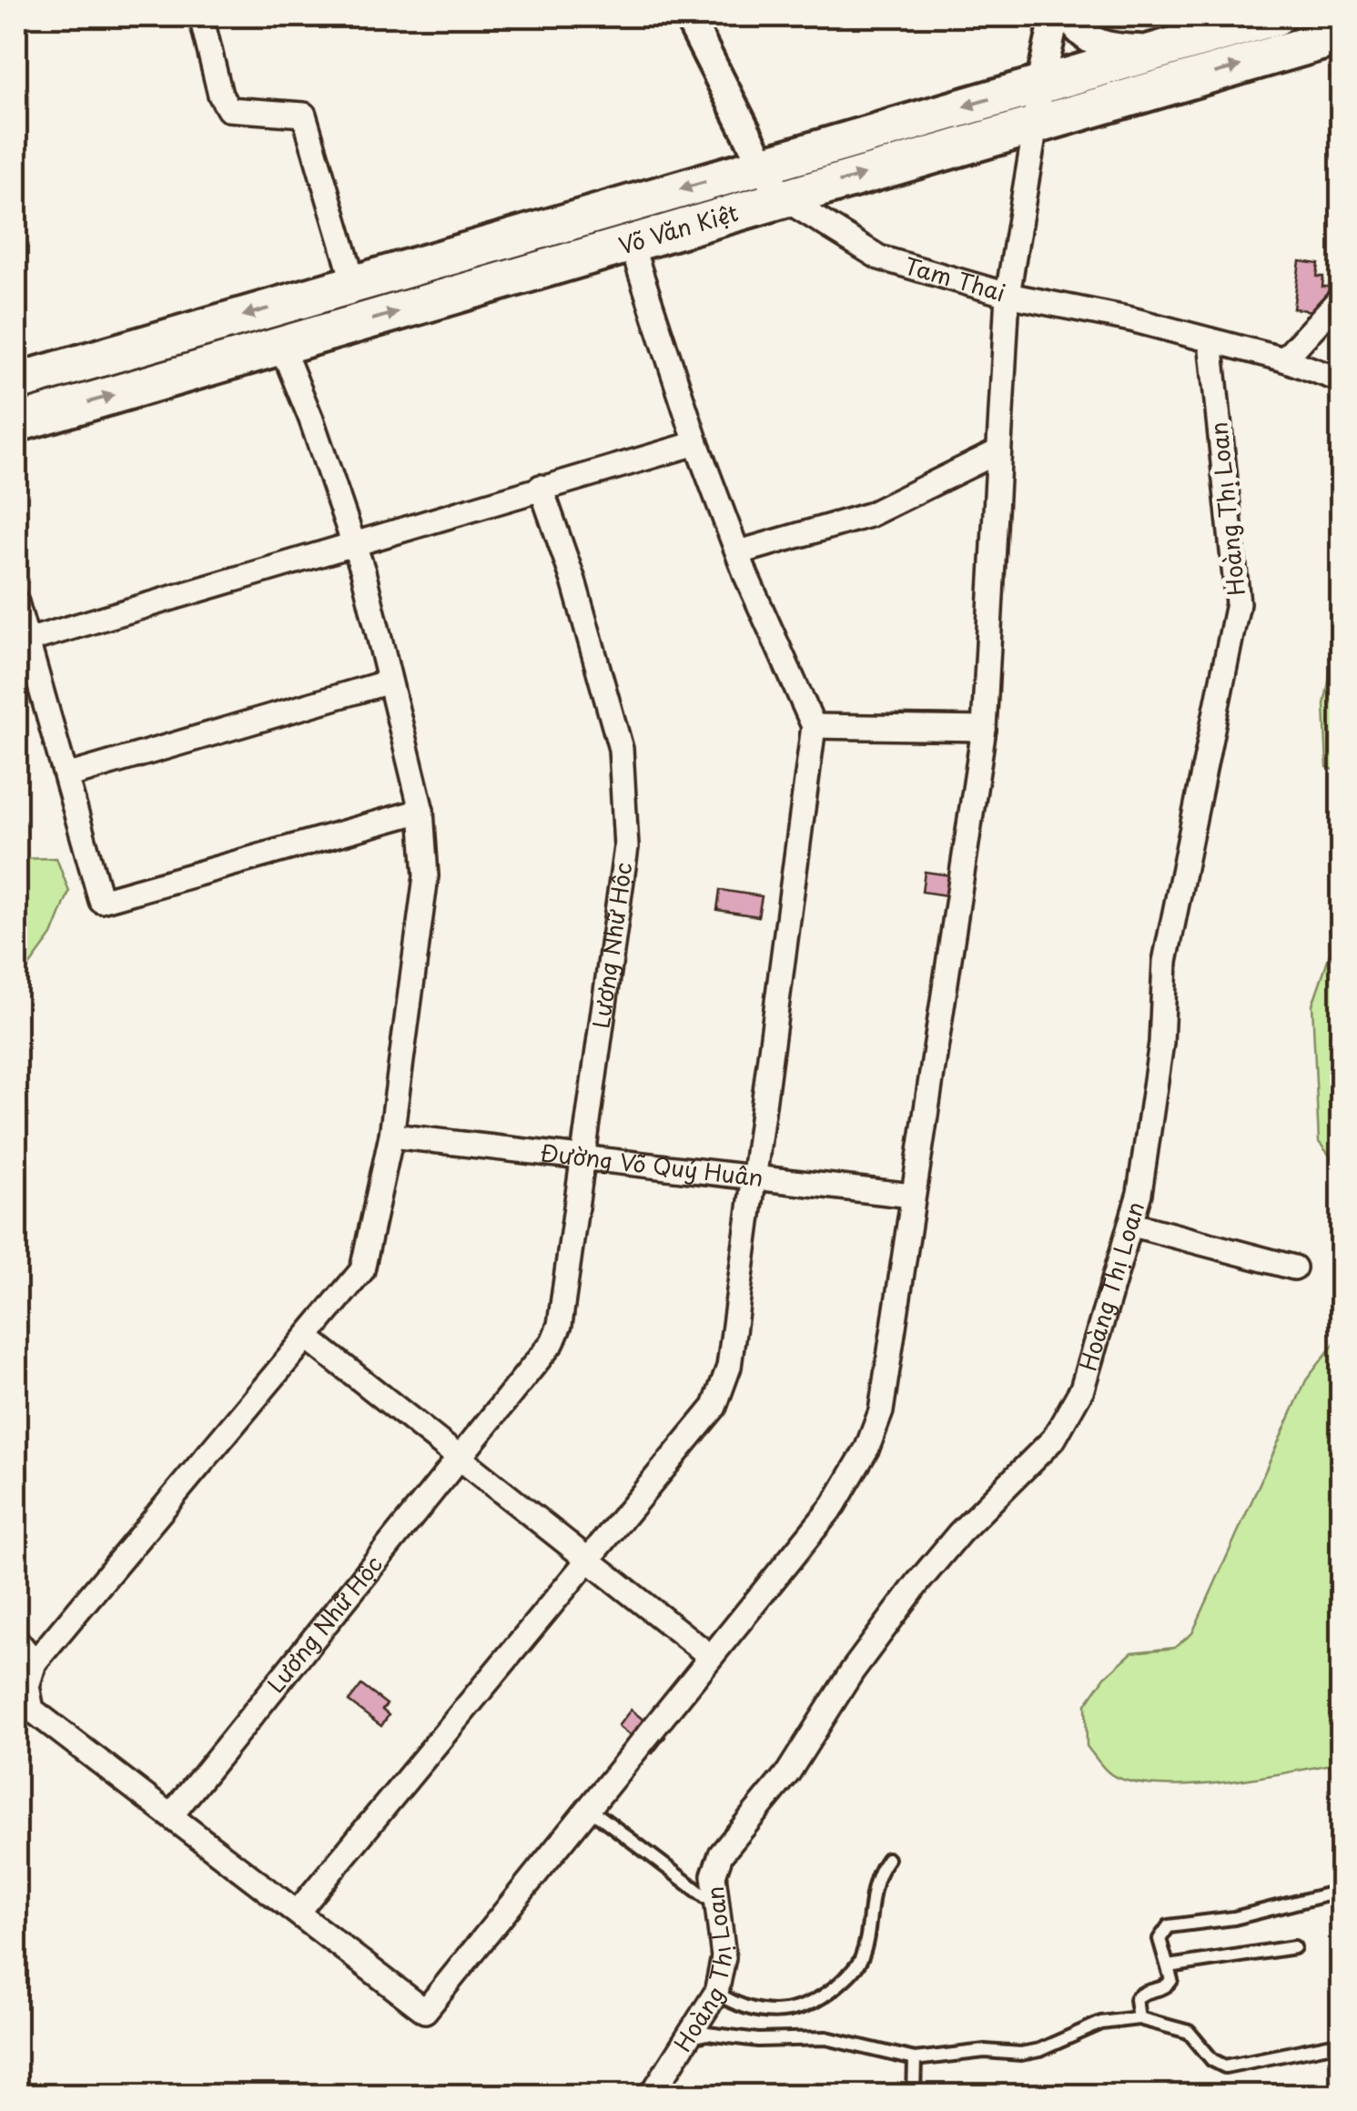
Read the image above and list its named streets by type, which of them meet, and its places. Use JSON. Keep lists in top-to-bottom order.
{
  "streets": {
    "main road": ["Võ Văn Kiệt"],
    "street": [
      "Tam Thai",
      "Hoàng Thị Loan",
      "Lương Nhữ Hộc",
      "Đường Võ Quý Huân"
    ]
  },
  "crossings": [
    ["Võ Văn Kiệt", "Tam Thai"],
    ["Tam Thai", "Hoàng Thị Loan"],
    ["Lương Nhữ Hộc", "Đường Võ Quý Huân"]
  ]
}
